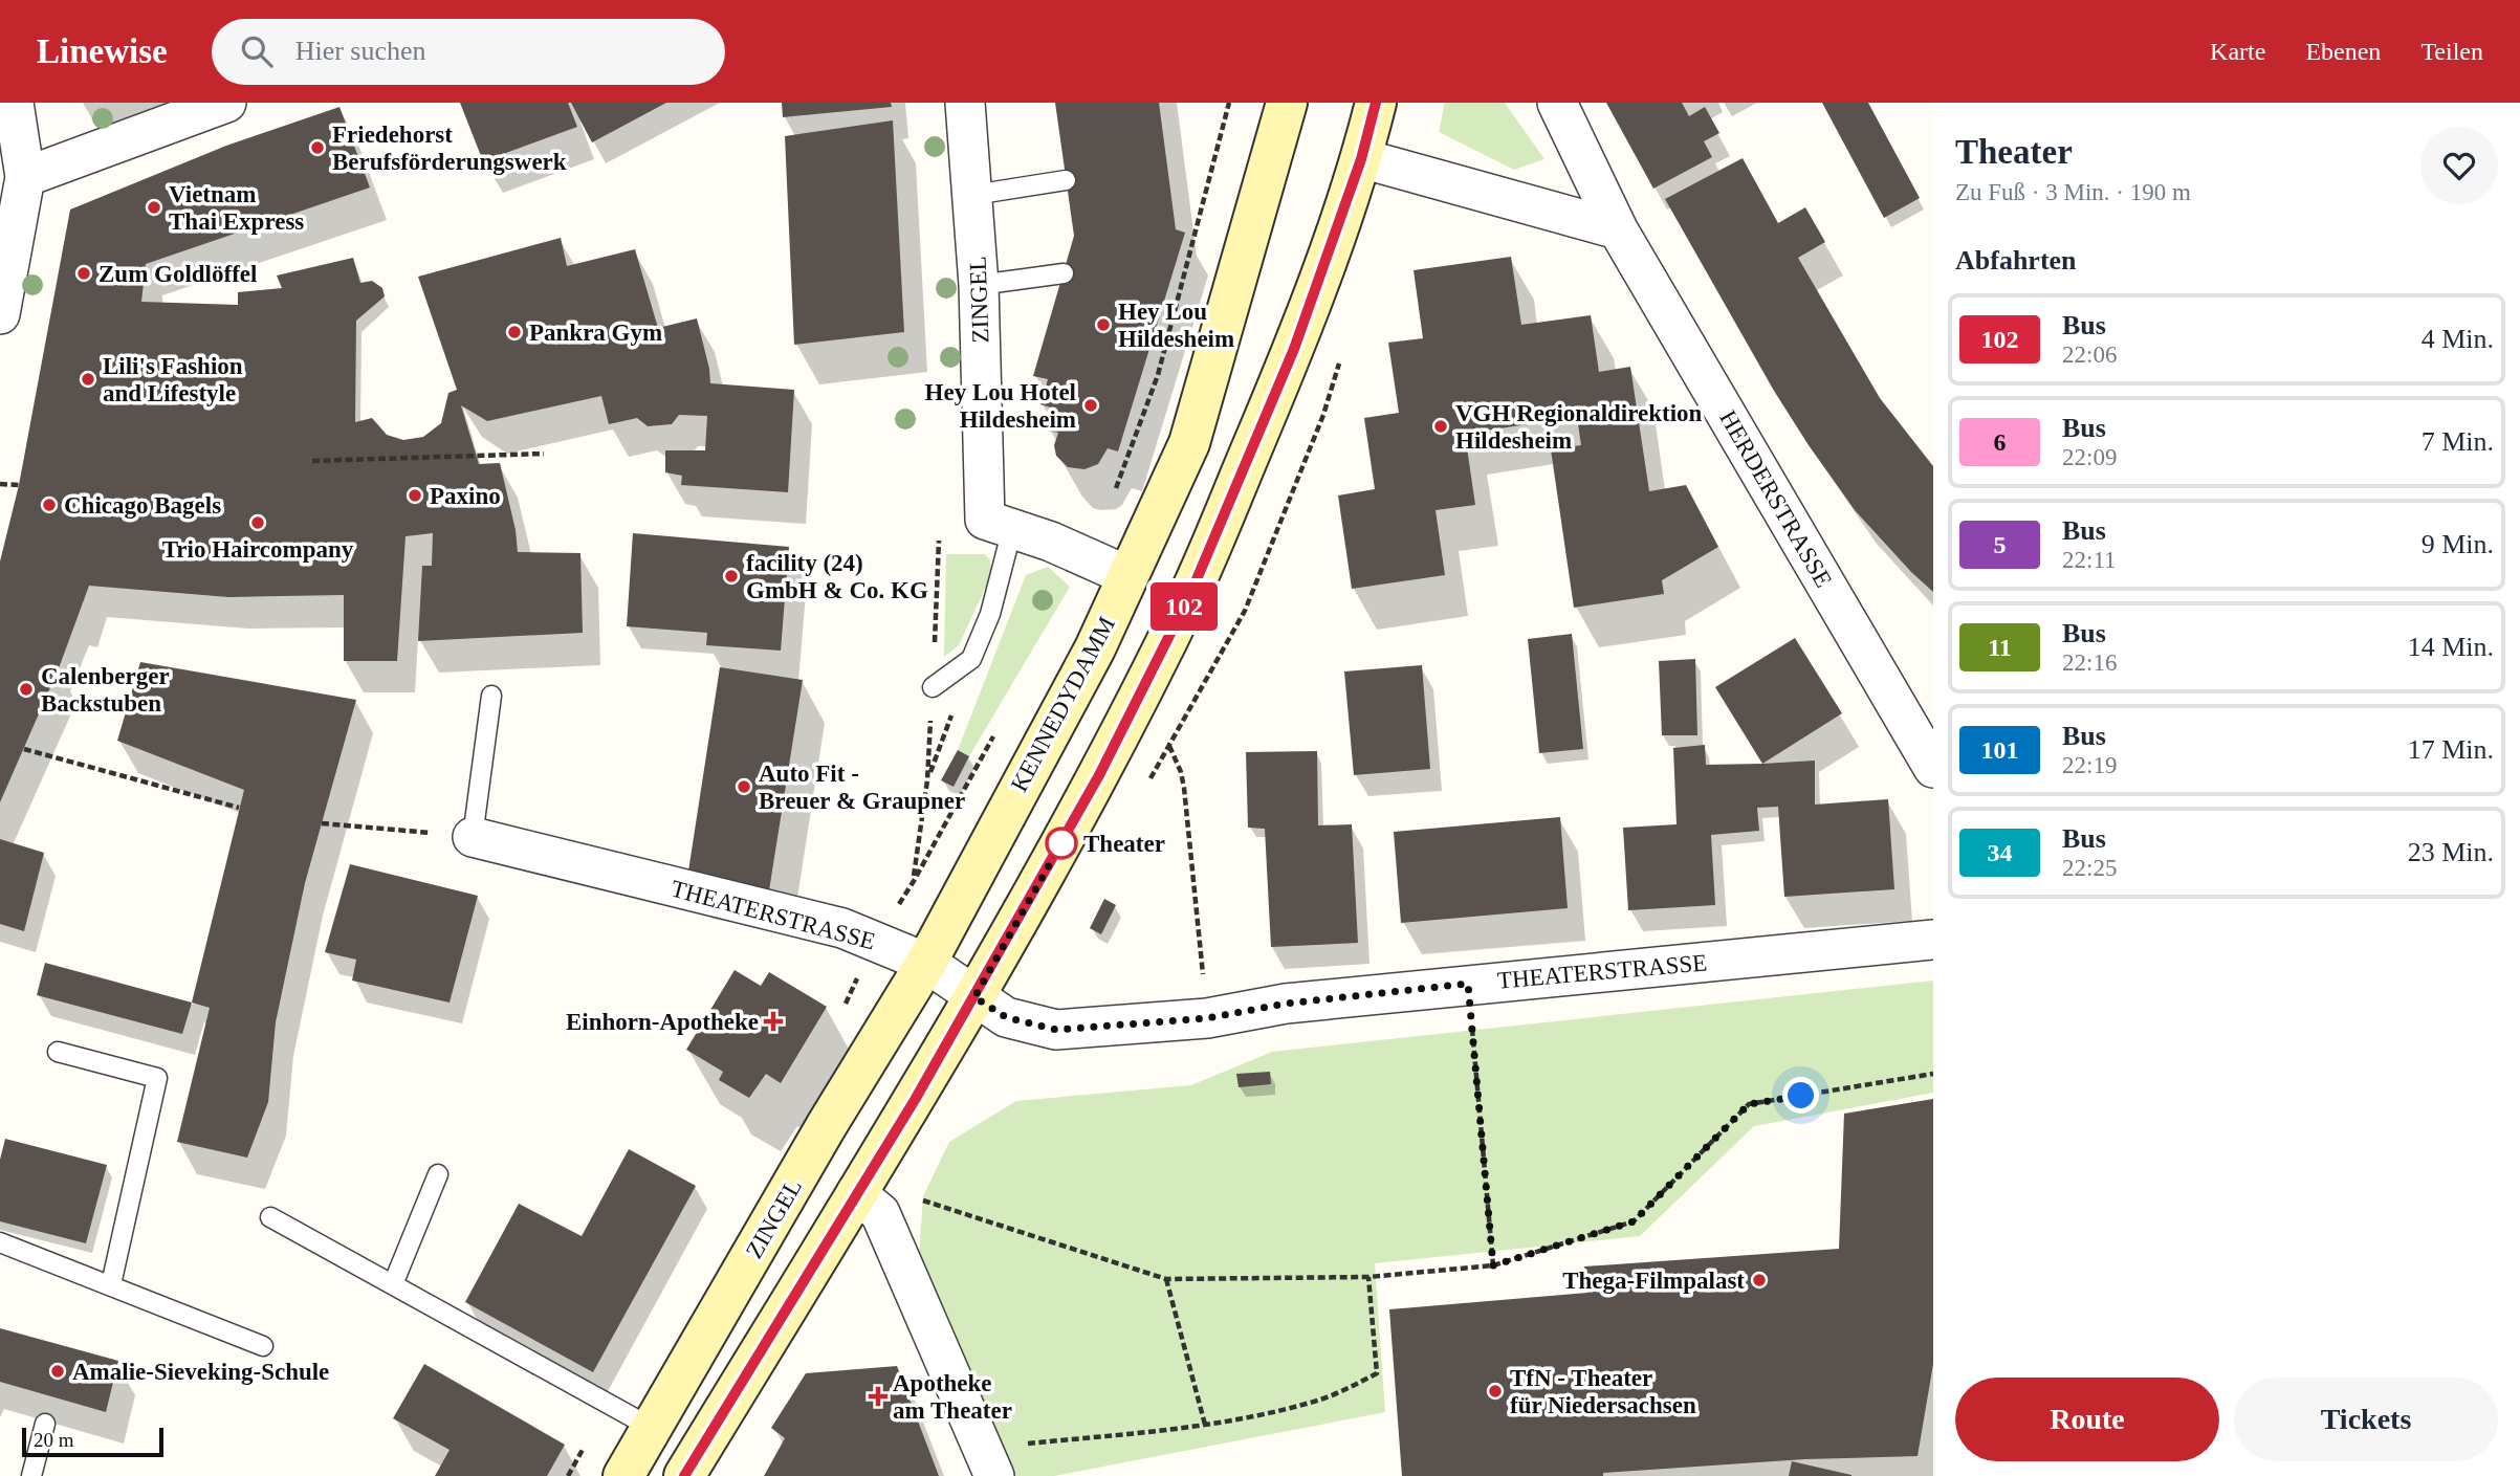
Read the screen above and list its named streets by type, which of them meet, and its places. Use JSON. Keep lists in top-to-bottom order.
{
  "streets": {
    "main road": ["ZINGEL", "KENNEDYDAMM"],
    "street": ["HERDERSTRASSE", "THEATERSTRASSE"]
  },
  "crossings": [
    ["ZINGEL", "KENNEDYDAMM"],
    ["ZINGEL", "THEATERSTRASSE"],
    ["KENNEDYDAMM", "THEATERSTRASSE"]
  ],
  "places": {
    "other": [
      "Friedehorst Berufsförderungswerk",
      "Vietnam Thai Express",
      "Zum Goldlöffel",
      "Hey Lou Hildesheim",
      "Pankra Gym",
      "Lili's Fashion and Lifestyle",
      "Hey Lou Hotel Hildesheim",
      "VGH Regionaldirektion Hildesheim",
      "Paxino",
      "Chicago Bagels",
      "Trio Haircompany",
      "facility (24) GmbH & Co. KG",
      "Calenberger Backstuben",
      "Auto Fit - Breuer & Graupner",
      "Theater",
      "Thega-Filmpalast",
      "Amalie-Sieveking-Schule",
      "TfN - Theater für Niedersachsen"
    ],
    "health": ["Einhorn-Apotheke", "Apotheke am Theater"]
  },
  "lines": ["bus line 102"],
  "scale_bar": "20 m",
  "page": {
    "header": "Linewise",
    "search": "Hier suchen",
    "nav": ["Karte", "Ebenen", "Teilen"],
    "on_map": "102",
    "heading": [
      ["Theater", "Zu Fuß · 3 Min. · 190 m"],
      "Abfahrten"
    ],
    "list": [
      {
        "mark": "102",
        "name": "Bus",
        "note": "22:06",
        "value": "4 Min."
      },
      {
        "mark": "6",
        "name": "Bus",
        "note": "22:09",
        "value": "7 Min."
      },
      {
        "mark": "5",
        "name": "Bus",
        "note": "22:11",
        "value": "9 Min."
      },
      {
        "mark": "11",
        "name": "Bus",
        "note": "22:16",
        "value": "14 Min."
      },
      {
        "mark": "101",
        "name": "Bus",
        "note": "22:19",
        "value": "17 Min."
      },
      {
        "mark": "34",
        "name": "Bus",
        "note": "22:25",
        "value": "23 Min."
      }
    ],
    "buttons": ["Route", "Tickets"],
    "scale": "20 m"
  }
}
